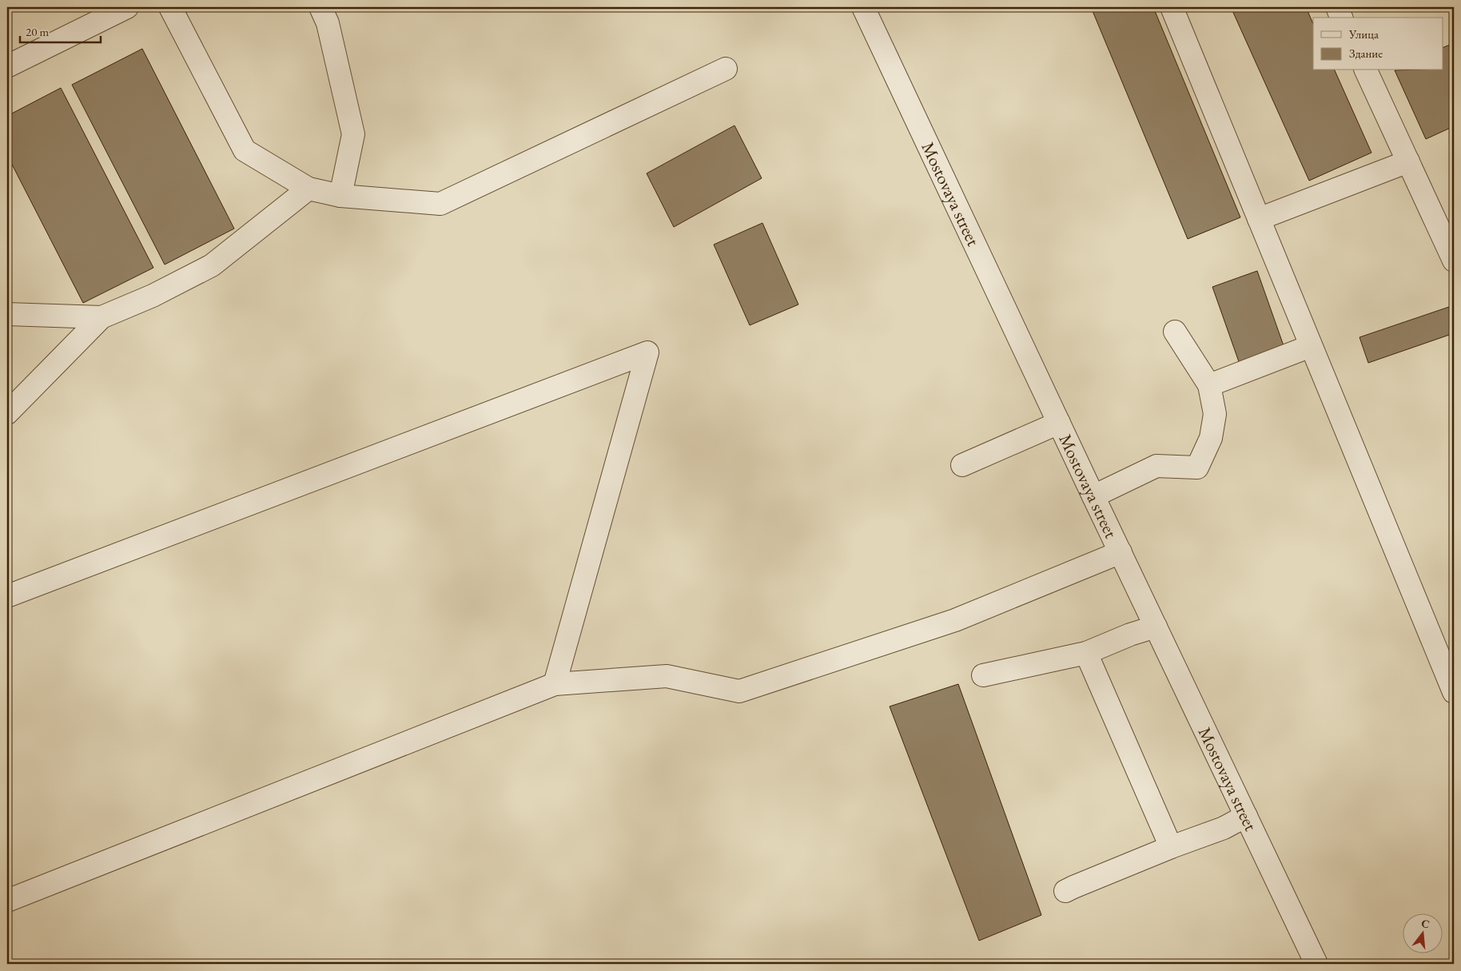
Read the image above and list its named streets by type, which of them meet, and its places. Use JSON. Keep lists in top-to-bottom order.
{
  "streets": {
    "street": ["Mostovaya street"]
  },
  "legend": ["Улица", "Здание"],
  "scale_bar": "20 m",
  "north": "top"
}
